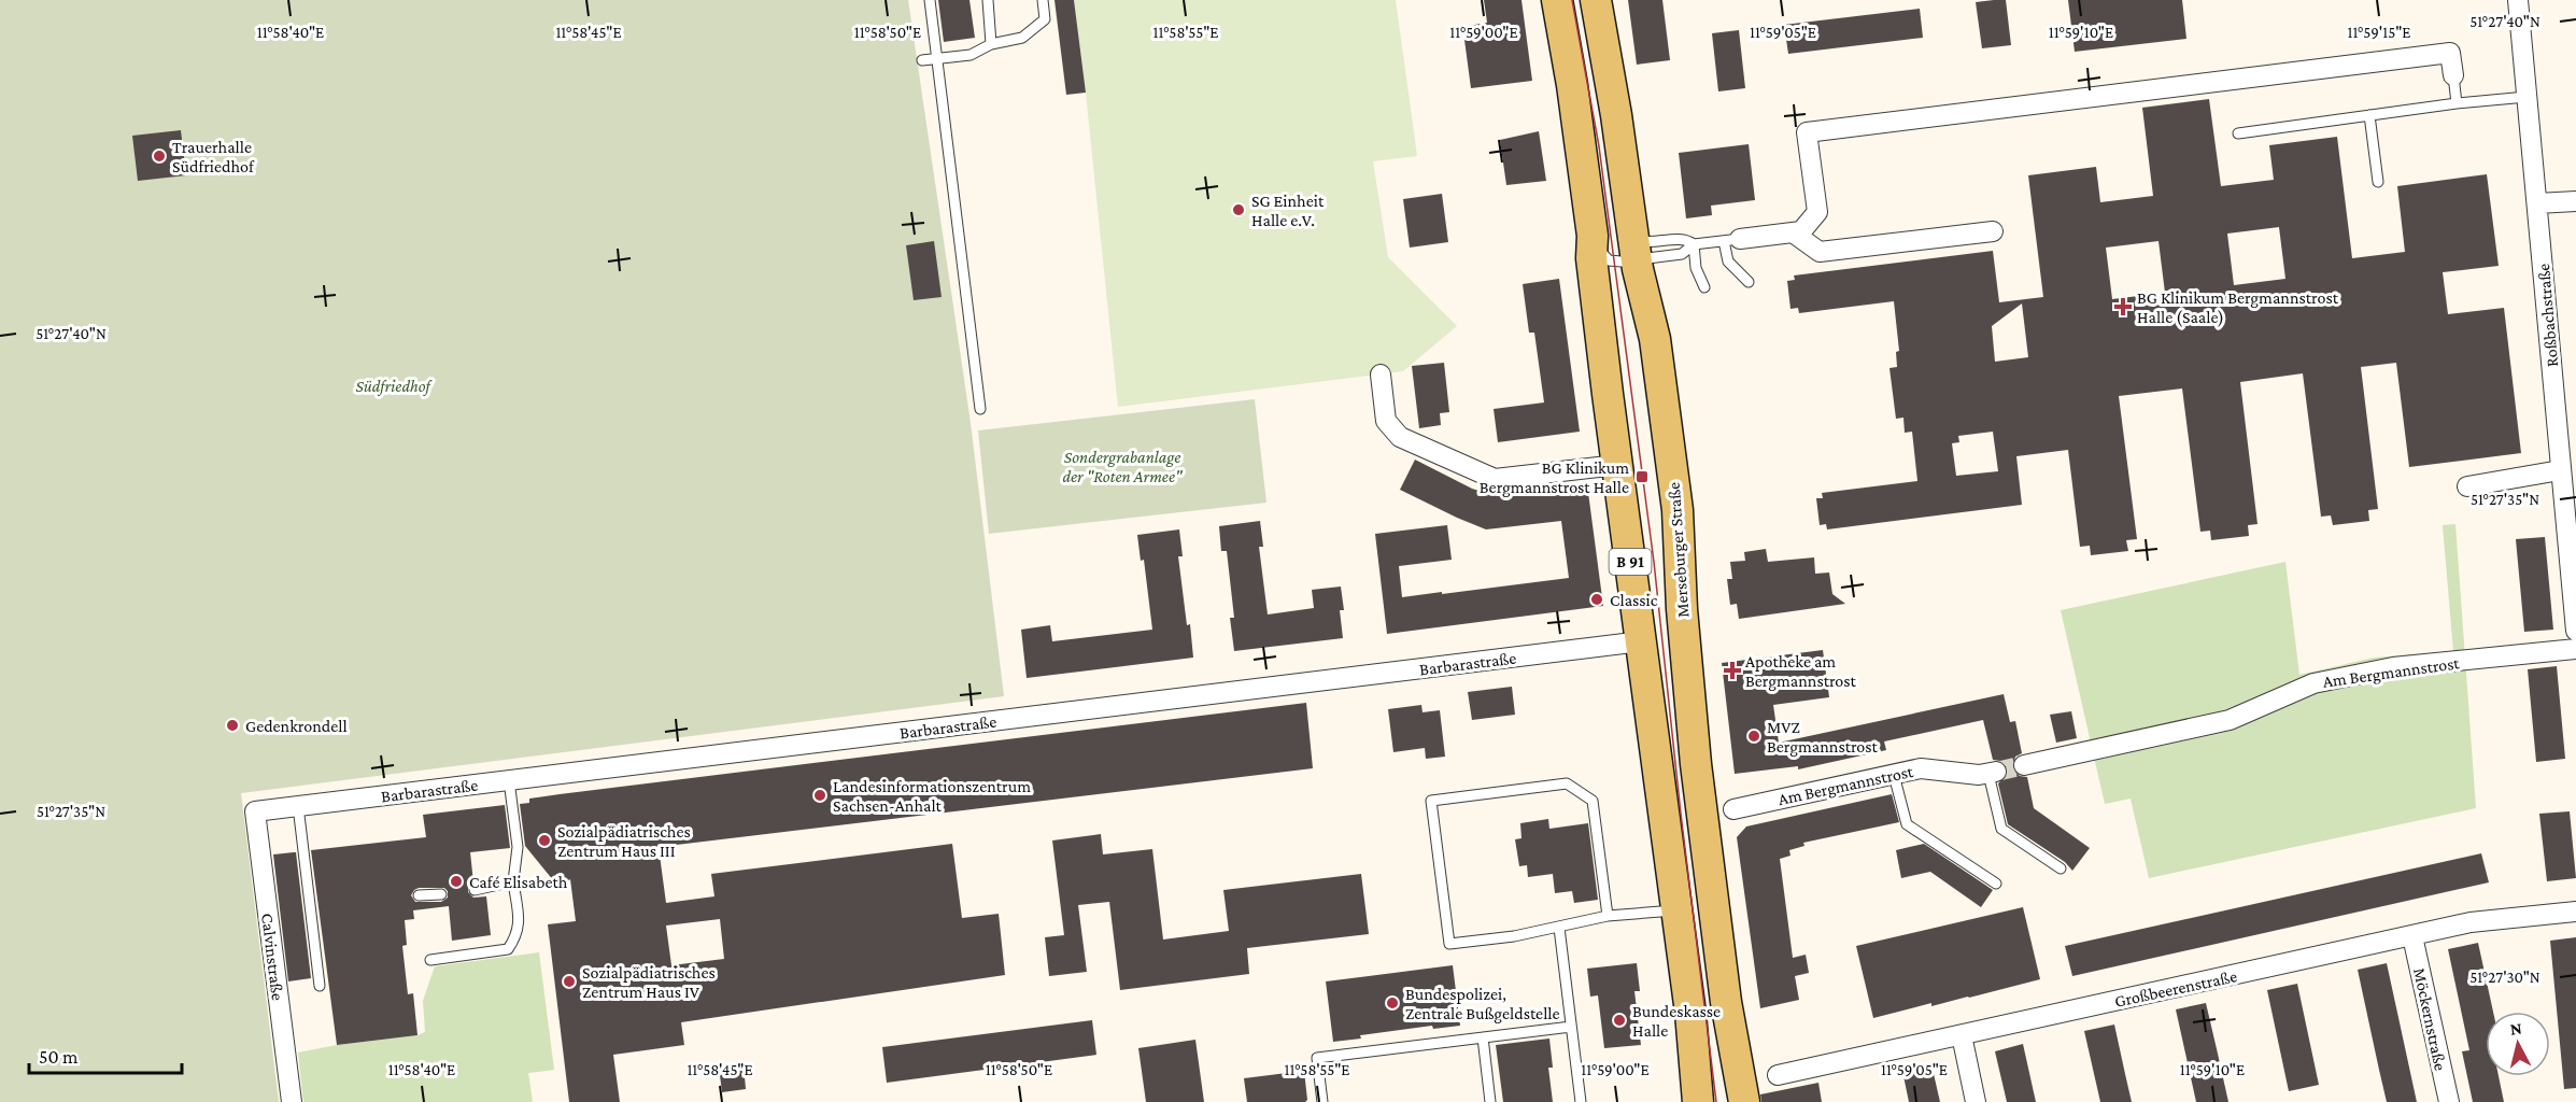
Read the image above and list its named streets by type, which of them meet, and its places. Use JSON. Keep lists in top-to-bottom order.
{
  "streets": {
    "main road": ["Merseburger Straße", "B 91"],
    "street": [
      "Roßbachstraße",
      "Barbarastraße",
      "Am Bergmannstrost",
      "Calvinstraße",
      "Großbeerenstraße",
      "Möckernstraße"
    ]
  },
  "crossings": [
    ["B 91", "Barbarastraße"],
    ["Barbarastraße", "Calvinstraße"],
    ["Großbeerenstraße", "Möckernstraße"]
  ],
  "parks": ["Südfriedhof", "Sondergrabanlage der \"Roten Armee\""],
  "places": {
    "other": [
      "Trauerhalle Südfriedhof",
      "SG Einheit Halle e.V.",
      "Classic",
      "Gedenkrondell",
      "MVZ Bergmannstrost",
      "Landesinformationszentrum Sachsen-Anhalt",
      "Sozialpädiatrisches Zentrum Haus III",
      "Café Elisabeth",
      "Sozialpädiatrisches Zentrum Haus IV",
      "Bundespolizei, Zentrale Bußgeldstelle",
      "Bundeskasse Halle"
    ],
    "health": ["BG Klinikum Bergmannstrost Halle (Saale)", "Apotheke am Bergmannstrost"],
    "transit": ["BG Klinikum Bergmannstrost Halle"]
  },
  "scale_bar": "50 m",
  "north": "top",
  "coordinates": [
    "51°27'40\"N",
    "11°58'40\"E",
    "11°58'45\"E",
    "11°58'50\"E",
    "11°58'55\"E",
    "11°59'00\"E",
    "11°59'05\"E",
    "11°59'10\"E",
    "11°59'15\"E",
    "51°27'35\"N",
    "51°27'30\"N"
  ]
}
